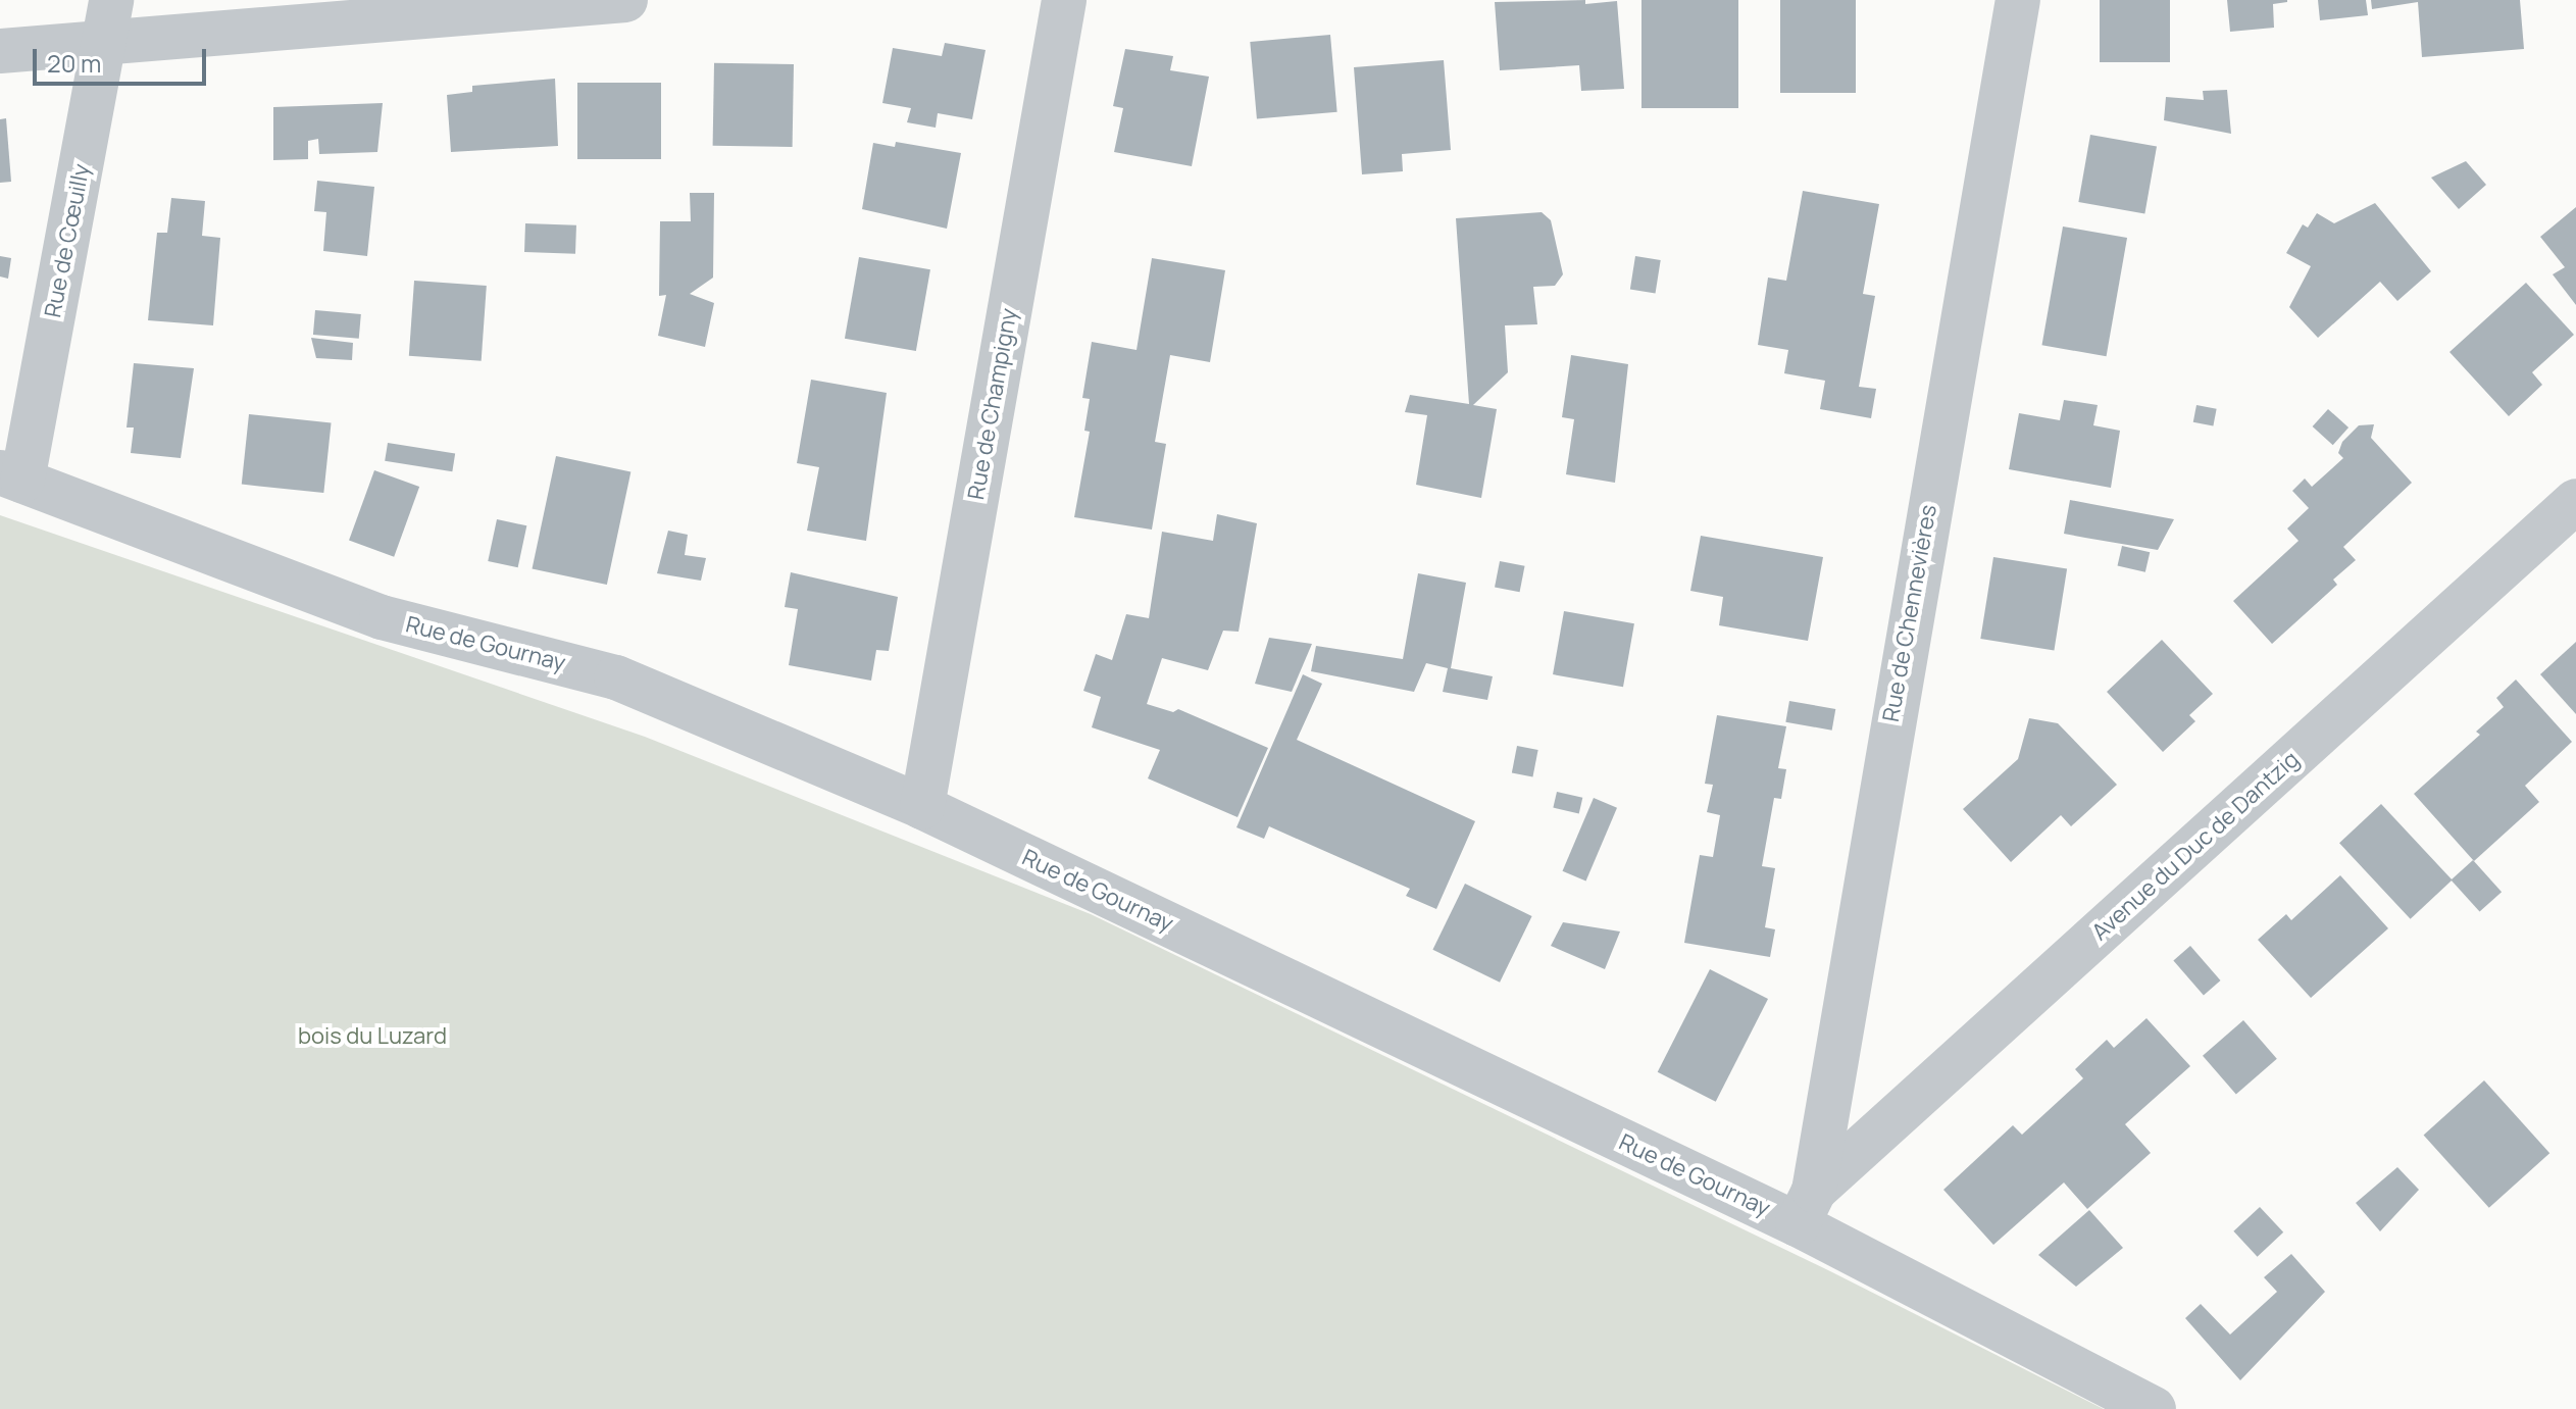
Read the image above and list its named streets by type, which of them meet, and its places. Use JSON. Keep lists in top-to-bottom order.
{
  "streets": {
    "street": [
      "Rue de Cœuilly",
      "Rue de Champigny",
      "Rue de Chennevières",
      "Rue de Gournay",
      "Avenue du Duc de Dantzig"
    ]
  },
  "crossings": [
    ["Rue de Cœuilly", "Rue de Gournay"],
    ["Rue de Champigny", "Rue de Gournay"],
    ["Rue de Chennevières", "Rue de Gournay"],
    ["Rue de Chennevières", "Avenue du Duc de Dantzig"],
    ["Rue de Gournay", "Avenue du Duc de Dantzig"]
  ],
  "parks": ["bois du Luzard"],
  "scale_bar": "20 m"
}
